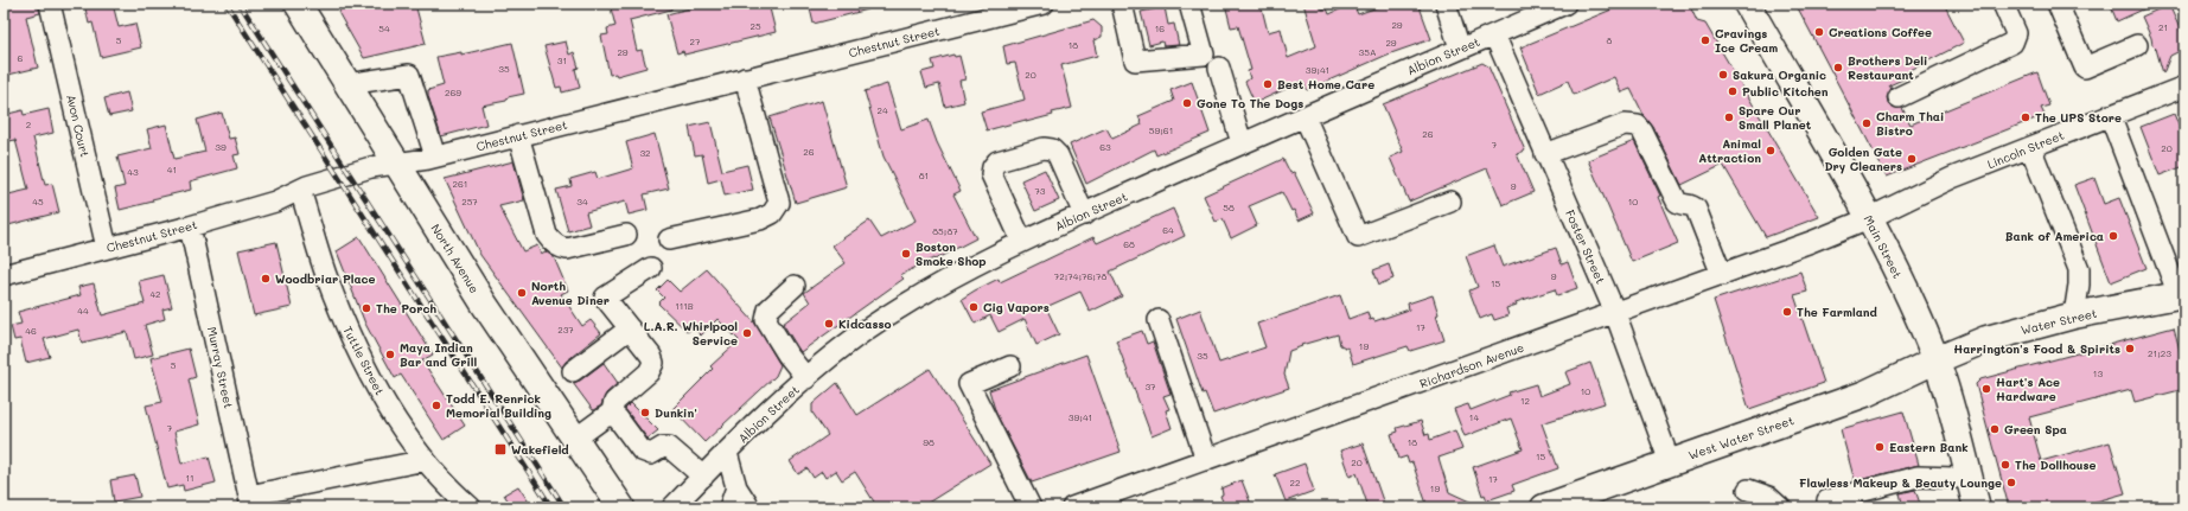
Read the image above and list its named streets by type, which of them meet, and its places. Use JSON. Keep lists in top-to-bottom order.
{
  "streets": {
    "main road": [
      "Main Street",
      "North Avenue",
      "Water Street",
      "West Water Street"
    ],
    "street": [
      "Chestnut Street",
      "Albion Street",
      "Avon Court",
      "Lincoln Street",
      "Foster Street",
      "Tuttle Street",
      "Richardson Avenue",
      "Murray Street"
    ]
  },
  "crossings": [
    ["Chestnut Street", "Avon Court"],
    ["Chestnut Street", "North Avenue"],
    ["Chestnut Street", "Tuttle Street"],
    ["Chestnut Street", "Murray Street"],
    ["Albion Street", "Foster Street"],
    ["Lincoln Street", "Main Street"],
    ["Lincoln Street", "Richardson Avenue"],
    ["Foster Street", "Richardson Avenue"],
    ["Foster Street", "West Water Street"],
    ["Main Street", "Water Street"],
    ["Main Street", "Richardson Avenue"],
    ["Main Street", "West Water Street"],
    ["Water Street", "West Water Street"]
  ],
  "places": {
    "other": [
      "Creations Coffee",
      "Cravings Ice Cream",
      "Brothers Deli Restaurant",
      "Sakura Organic",
      "Best Home Care",
      "Public Kitchen",
      "Gone To The Dogs",
      "Spare Our Small Planet",
      "The UPS Store",
      "Charm Thai Bistro",
      "Animal Attraction",
      "Golden Gate Dry Cleaners",
      "Bank of America",
      "Boston Smoke Shop",
      "Woodbriar Place",
      "North Avenue Diner",
      "Cig Vapors",
      "The Porch",
      "The Farmland",
      "Kidcasso",
      "L.A.R. Whirlpool Service",
      "Harrington's Food & Spirits",
      "Maya Indian Bar and Grill",
      "Hart's Ace Hardware",
      "Todd E. Renrick Memorial Building",
      "Dunkin'",
      "Green Spa",
      "Eastern Bank",
      "The Dollhouse",
      "Flawless Makeup & Beauty Lounge"
    ],
    "transit": ["Wakefield"]
  },
  "house_numbers": [
    "29",
    "25",
    "21",
    "54",
    "16",
    "5",
    "8",
    "27",
    "29",
    "18",
    "29",
    "35A",
    "6",
    "31",
    "35",
    "39;41",
    "20",
    "269",
    "24",
    "2",
    "59;61",
    "26",
    "7",
    "39",
    "63",
    "20",
    "26",
    "32",
    "41",
    "43",
    "81",
    "261",
    "9",
    "73",
    "45",
    "257",
    "34",
    "10",
    "58",
    "64",
    "85;87",
    "68",
    "72;74;76;78",
    "9",
    "15",
    "42",
    "111B",
    "44",
    "17",
    "237",
    "46",
    "19",
    "21;23",
    "35",
    "5",
    "13",
    "37",
    "10",
    "12",
    "39;41",
    "14",
    "7",
    "98",
    "18",
    "15",
    "20",
    "11",
    "17",
    "22",
    "19"
  ]
}
